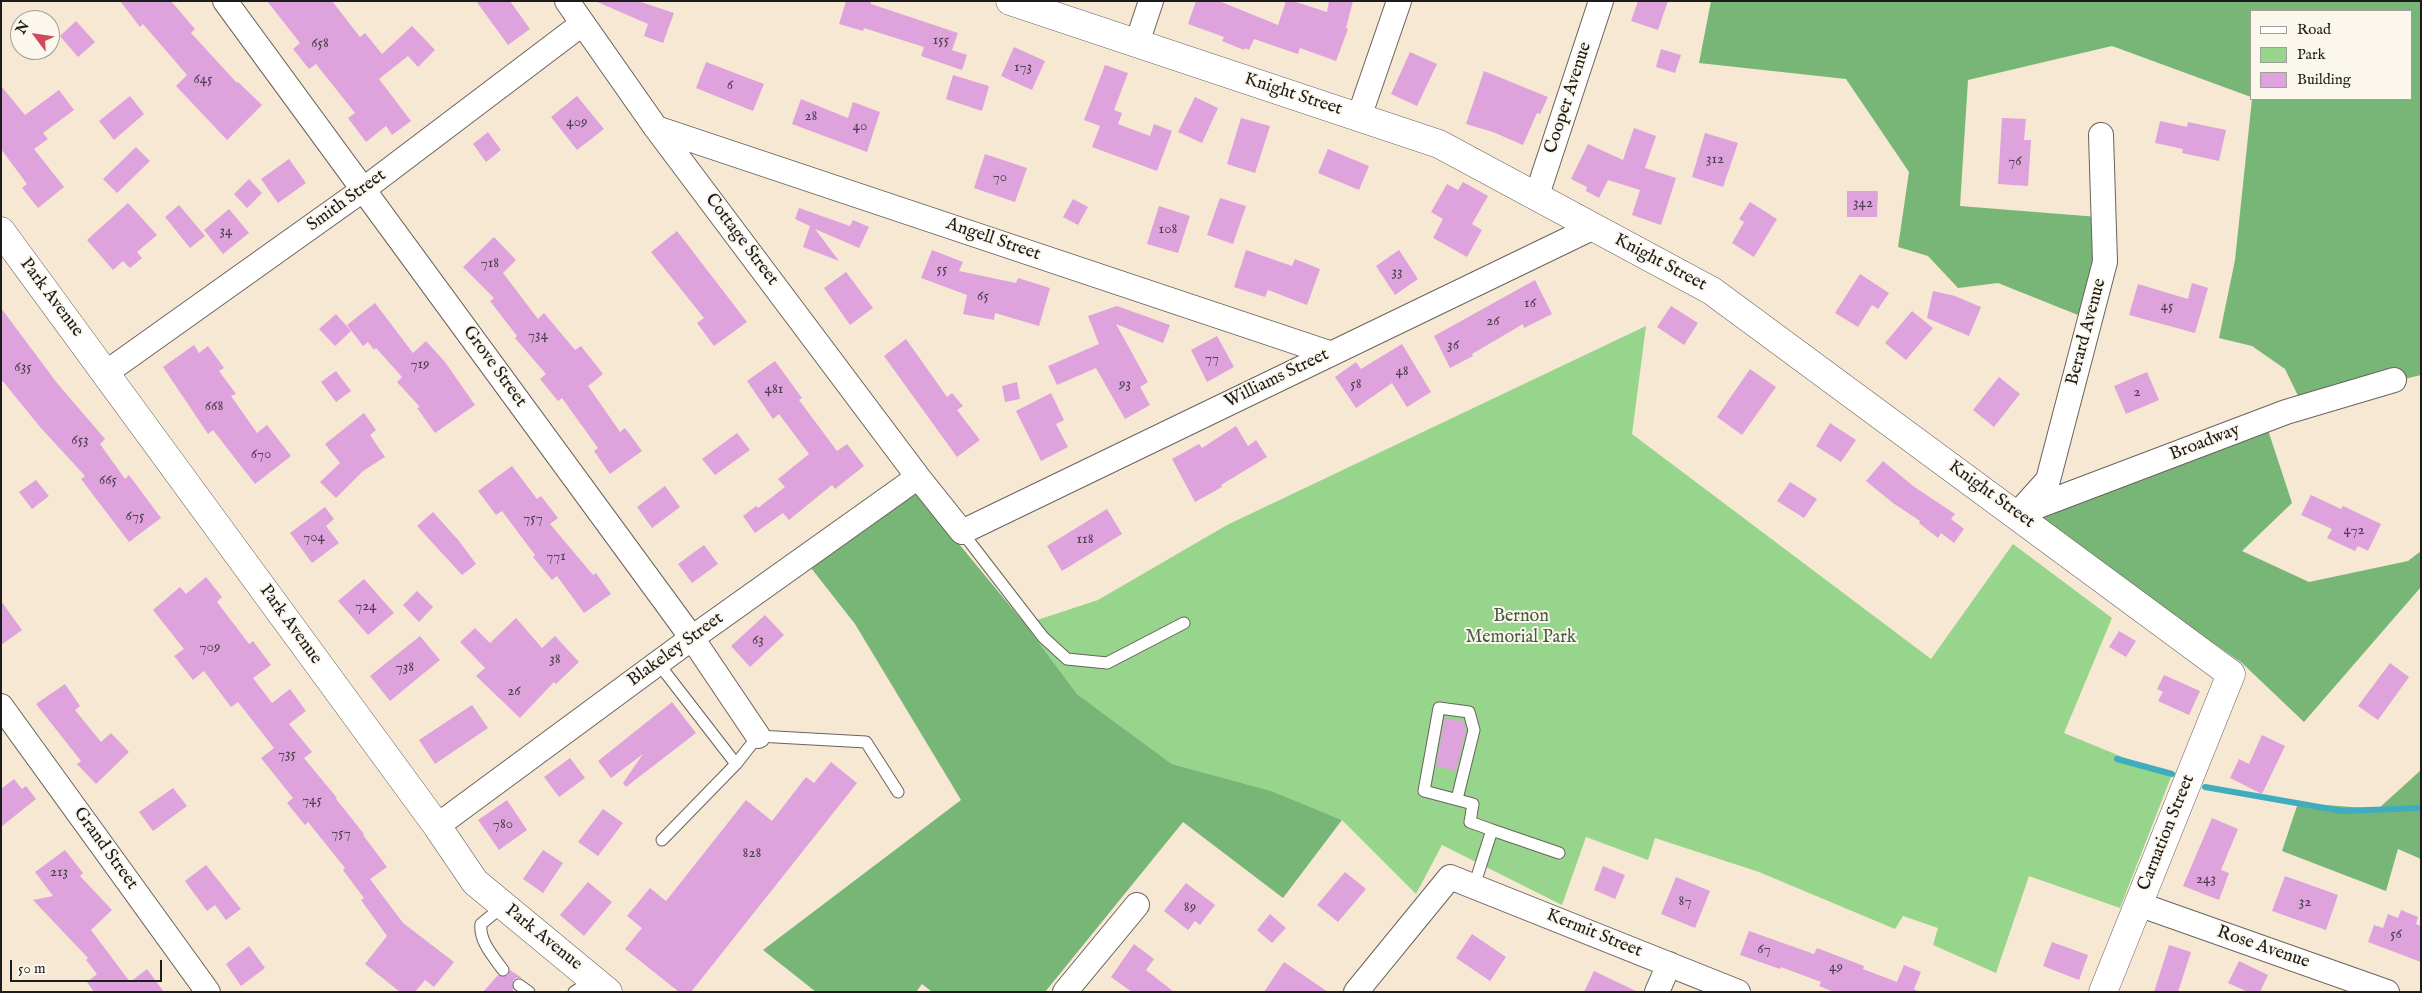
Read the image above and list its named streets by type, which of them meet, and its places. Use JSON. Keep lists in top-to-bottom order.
{
  "streets": {
    "street": [
      "Knight Street",
      "Cooper Avenue",
      "Smith Street",
      "Cottage Street",
      "Angell Street",
      "Park Avenue",
      "Berard Avenue",
      "Grove Street",
      "Williams Street",
      "Broadway",
      "Blakeley Street",
      "Carnation Street",
      "Grand Street",
      "Kermit Street",
      "Rose Avenue"
    ]
  },
  "crossings": [
    ["Knight Street", "Cooper Avenue"],
    ["Knight Street", "Berard Avenue"],
    ["Knight Street", "Williams Street"],
    ["Knight Street", "Broadway"],
    ["Knight Street", "Carnation Street"],
    ["Smith Street", "Cottage Street"],
    ["Smith Street", "Park Avenue"],
    ["Smith Street", "Grove Street"],
    ["Cottage Street", "Angell Street"],
    ["Cottage Street", "Williams Street"],
    ["Cottage Street", "Blakeley Street"],
    ["Angell Street", "Williams Street"],
    ["Park Avenue", "Blakeley Street"],
    ["Berard Avenue", "Broadway"],
    ["Grove Street", "Blakeley Street"],
    ["Carnation Street", "Rose Avenue"]
  ],
  "parks": ["Bernon Memorial Park"],
  "house_numbers": [
    "155",
    "658",
    "173",
    "645",
    "6",
    "28",
    "409",
    "40",
    "312",
    "76",
    "70",
    "342",
    "108",
    "34",
    "718",
    "55",
    "33",
    "65",
    "16",
    "45",
    "26",
    "734",
    "36",
    "77",
    "719",
    "635",
    "48",
    "93",
    "58",
    "481",
    "2",
    "668",
    "653",
    "670",
    "665",
    "675",
    "757",
    "472",
    "704",
    "118",
    "771",
    "724",
    "63",
    "709",
    "38",
    "738",
    "26",
    "735",
    "745",
    "780",
    "757",
    "828",
    "213",
    "243",
    "87",
    "32",
    "89",
    "56",
    "67",
    "49"
  ],
  "legend": ["Road", "Park", "Building"],
  "scale_bar": "50 m",
  "north": "top left"
}
